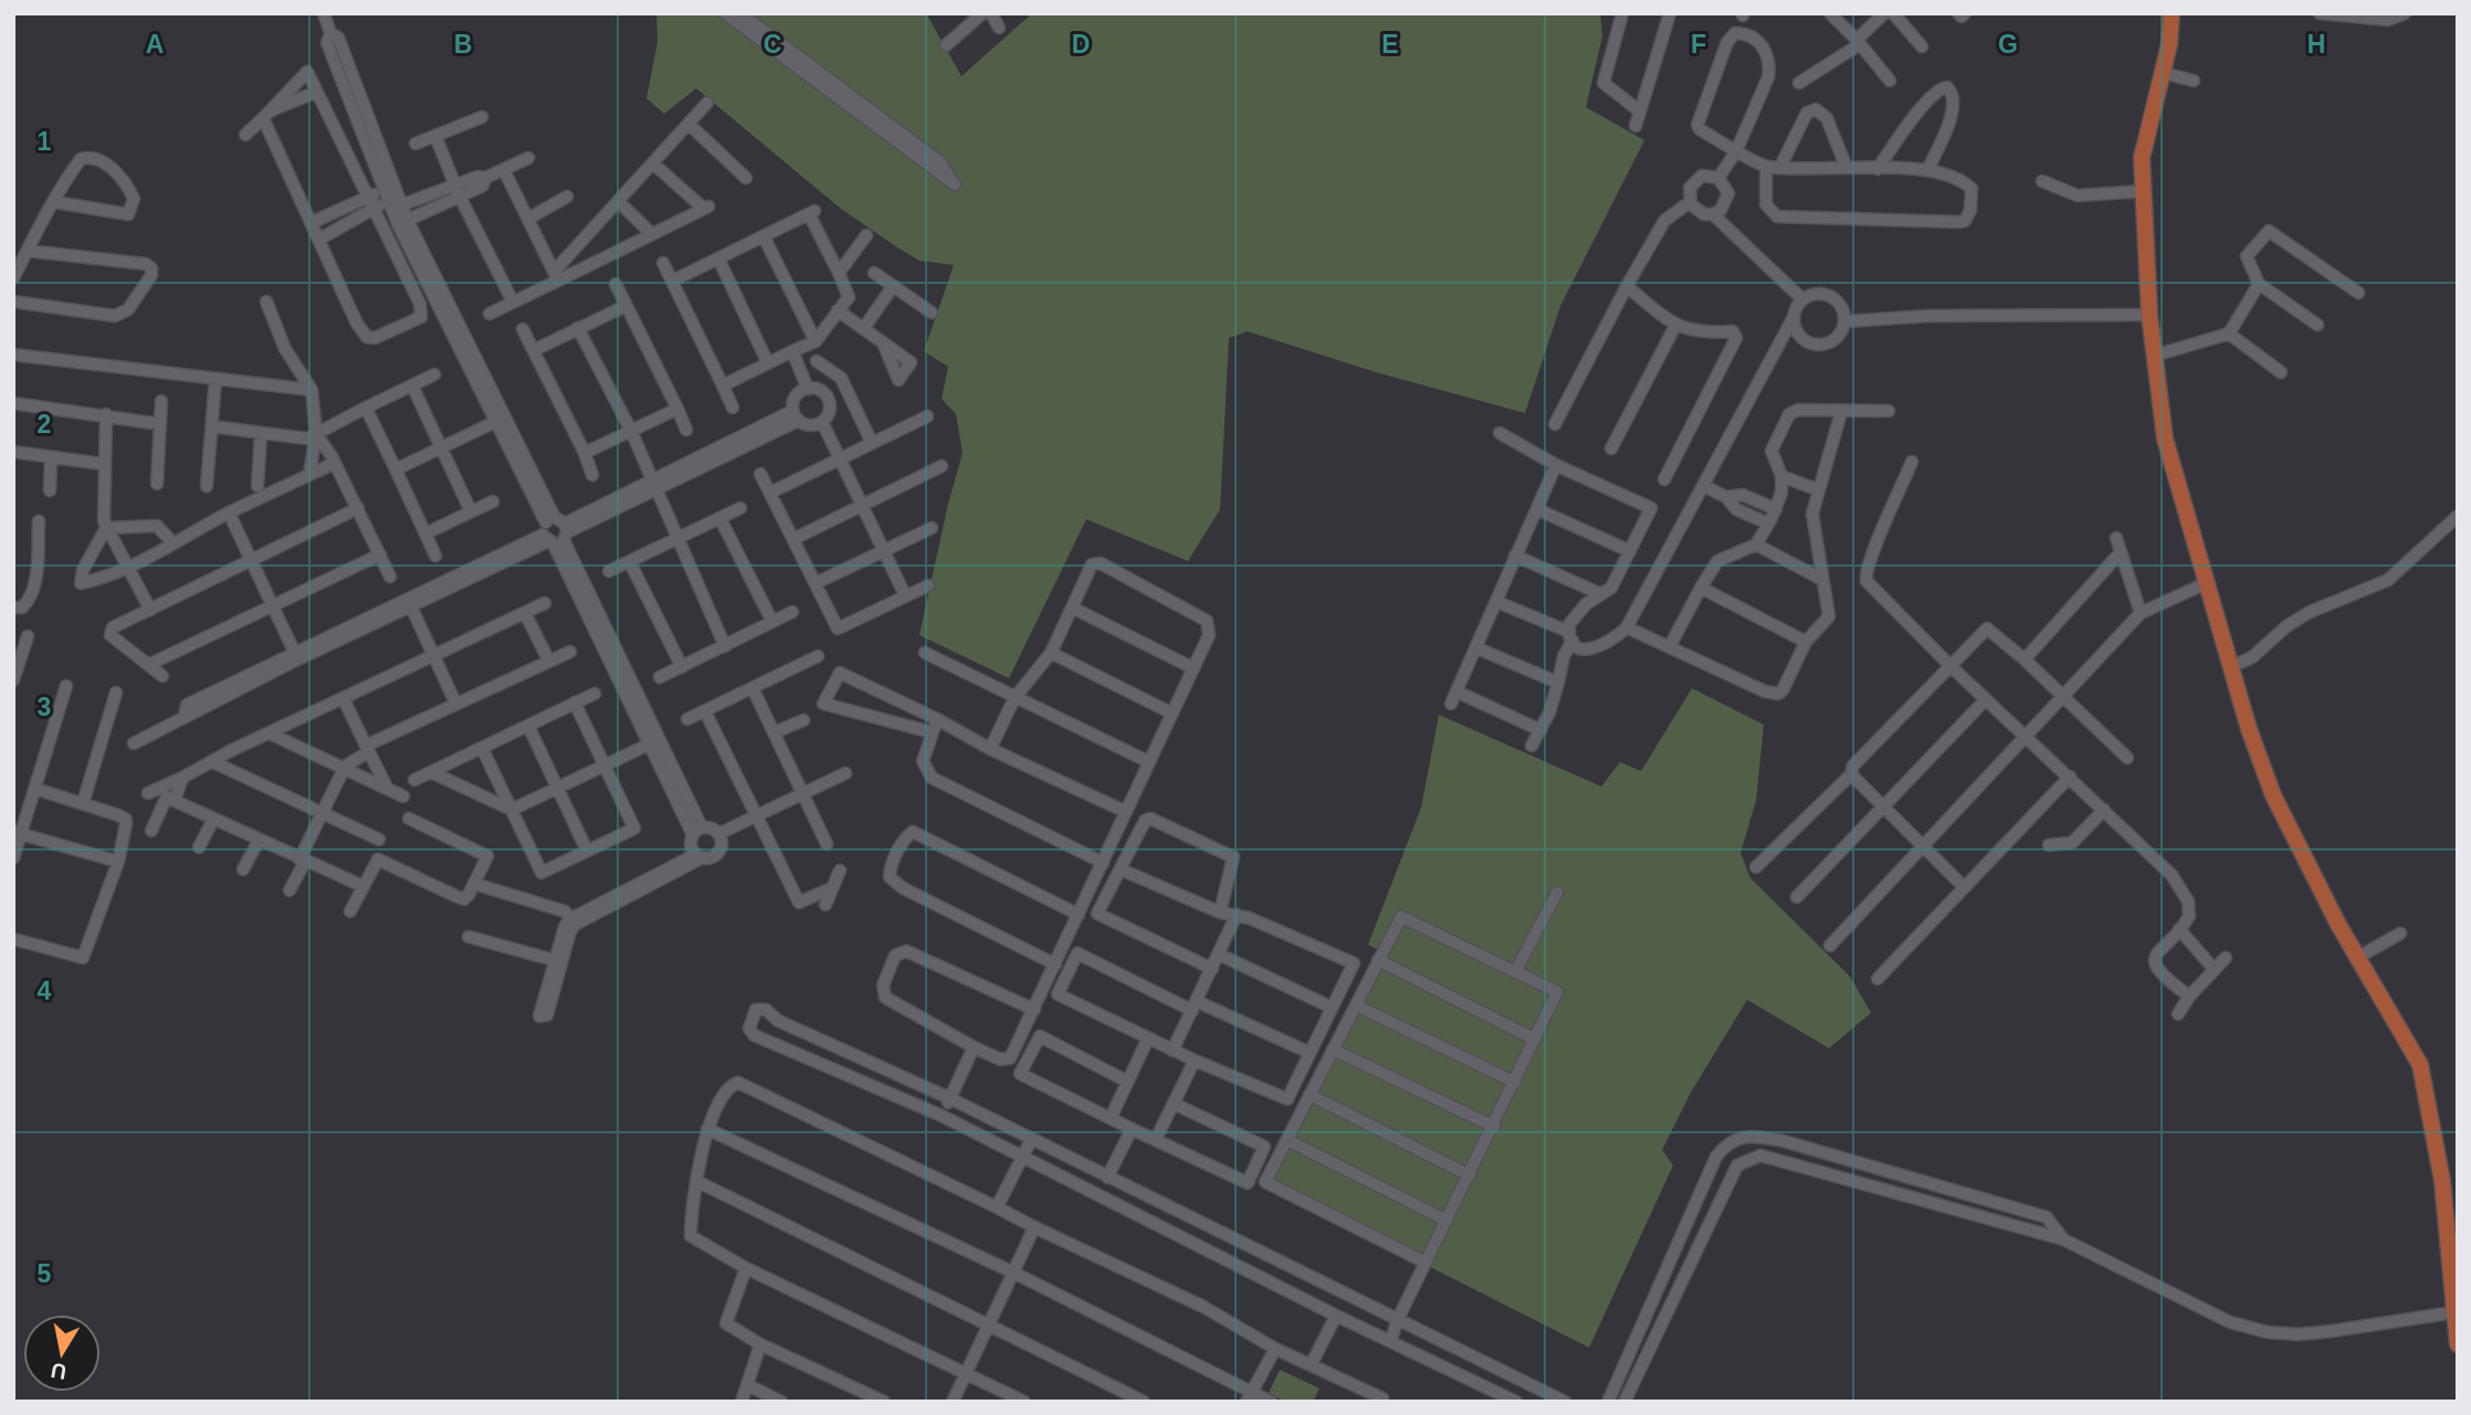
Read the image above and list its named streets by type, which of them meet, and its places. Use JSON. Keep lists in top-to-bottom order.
{
  "north": "bottom",
  "grid": {
    "columns": [
      "A",
      "B",
      "C",
      "D",
      "E",
      "F",
      "G",
      "H"
    ],
    "rows": [
      "1",
      "2",
      "3",
      "4",
      "5"
    ]
  }
}
